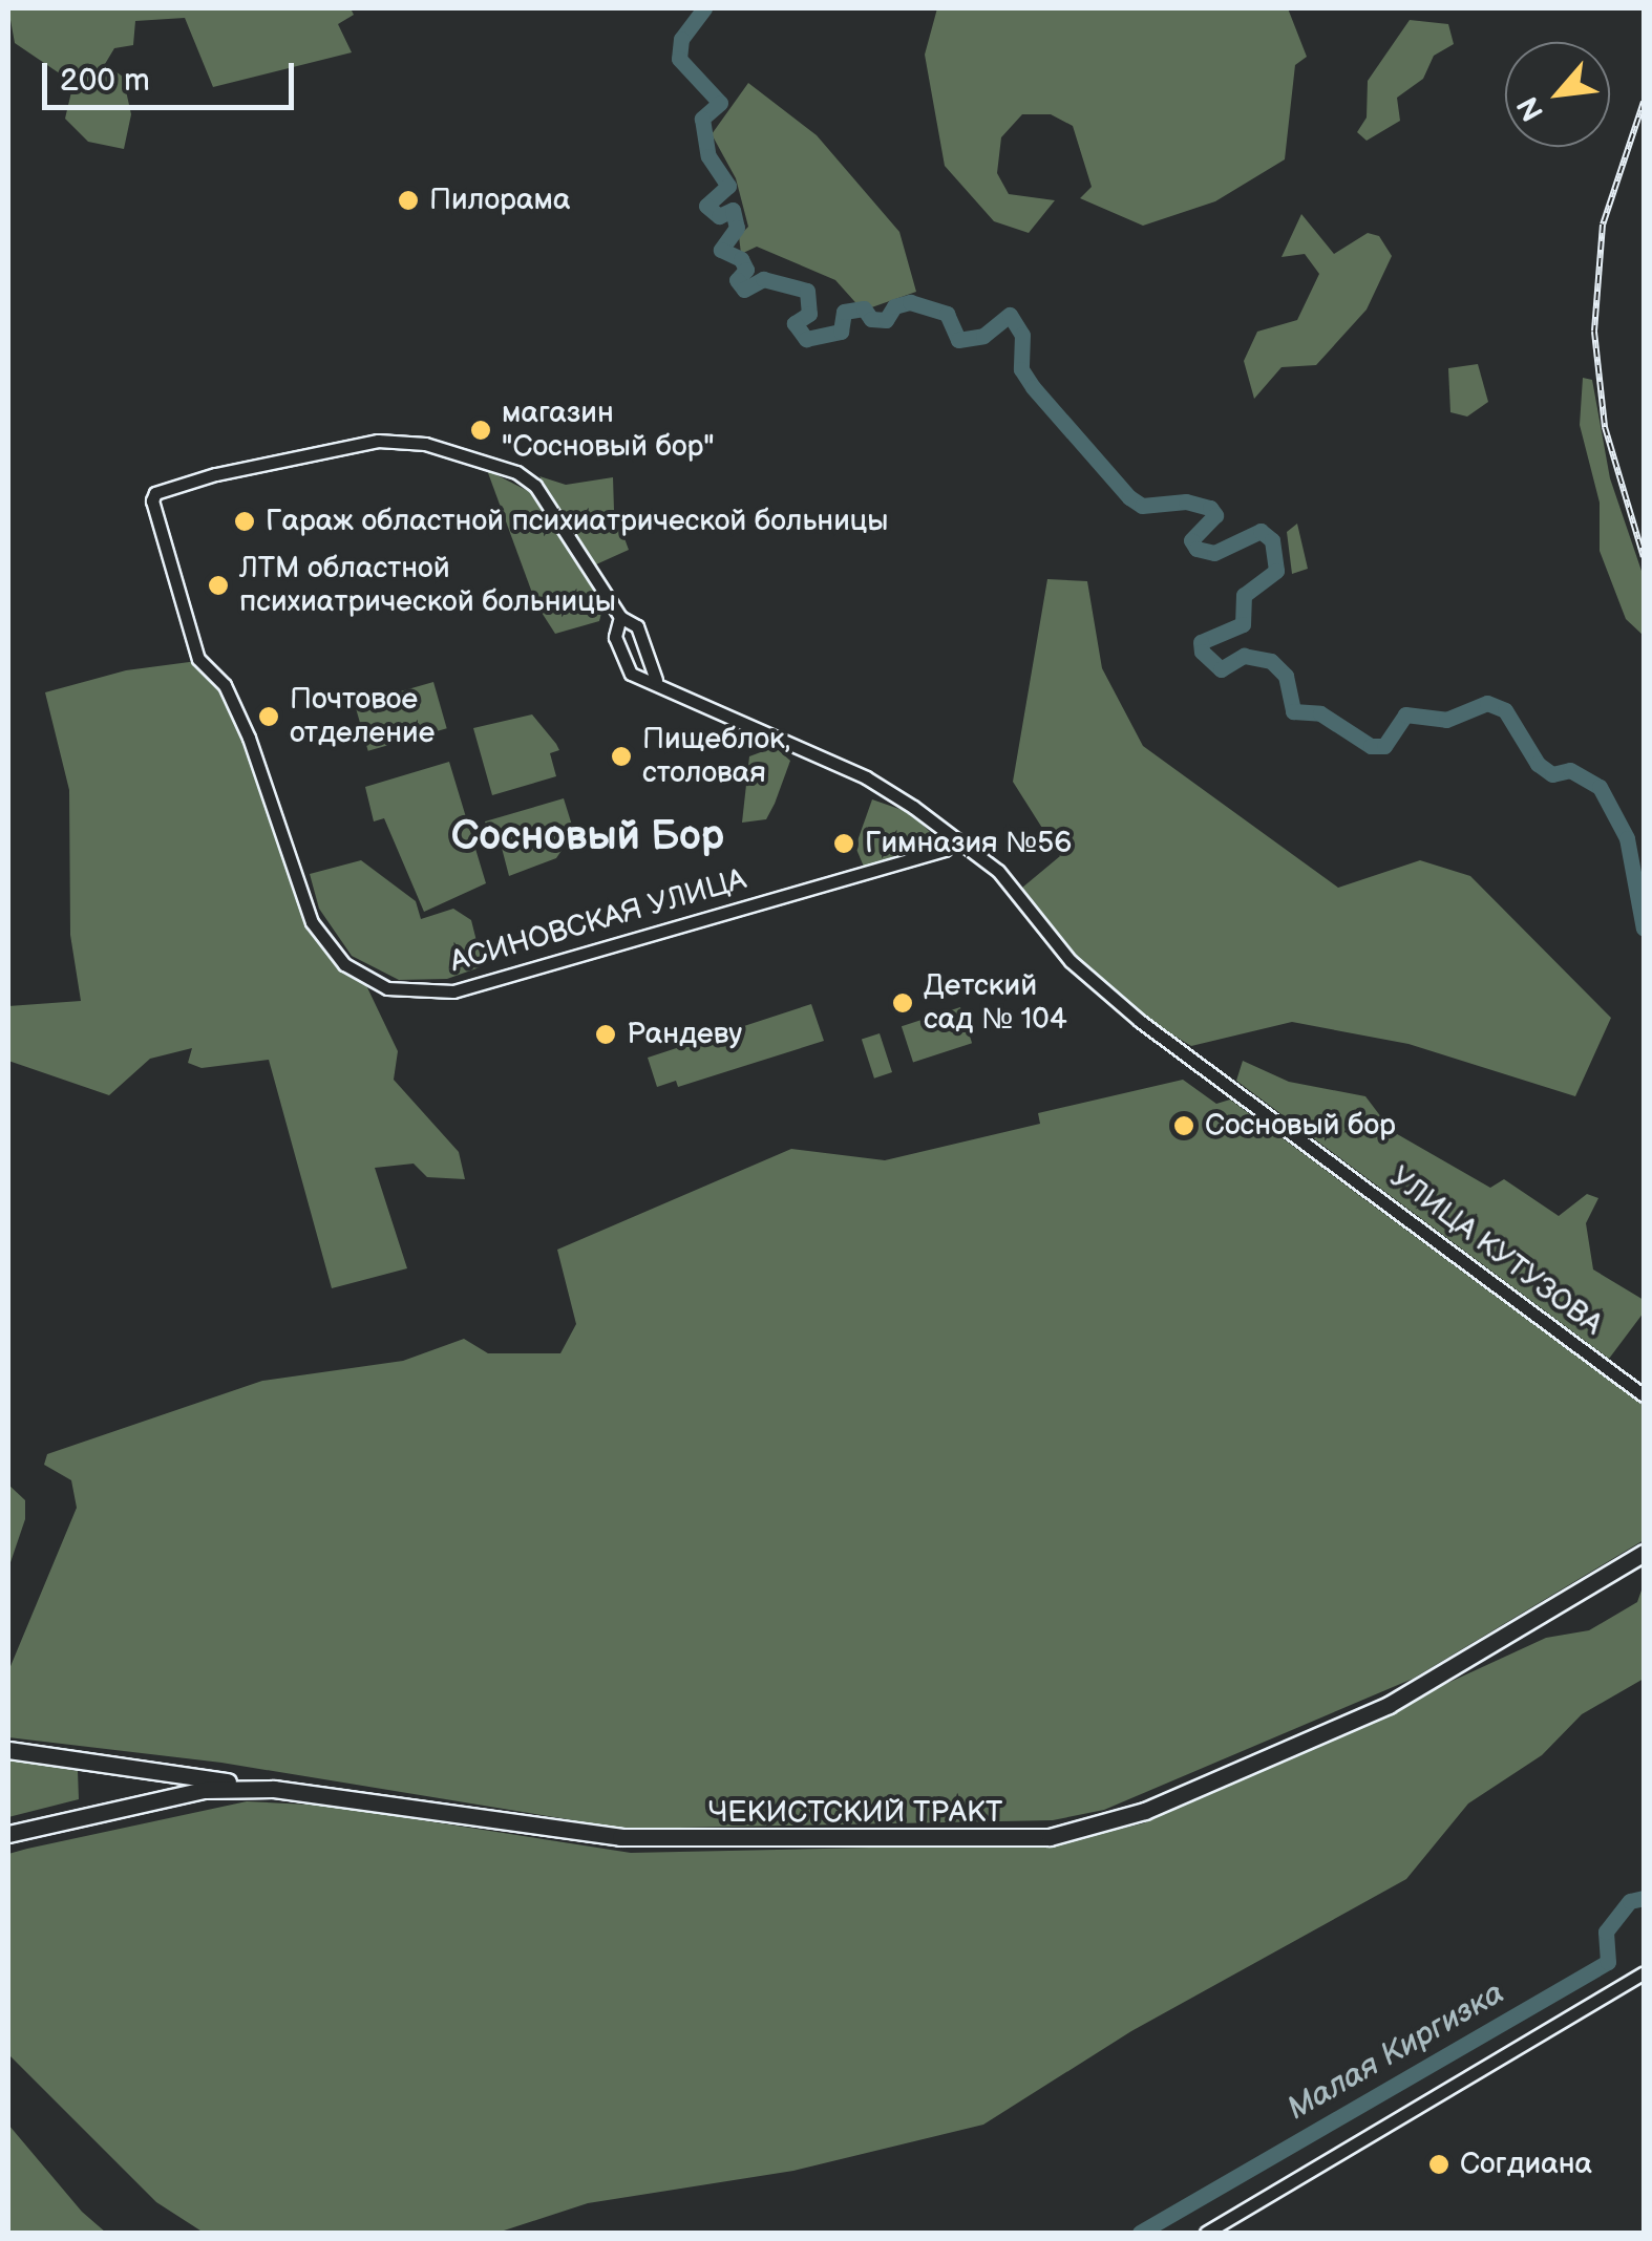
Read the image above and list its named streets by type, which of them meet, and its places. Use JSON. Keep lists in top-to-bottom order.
{
  "streets": {
    "main road": ["ЧЕКИСТСКИЙ ТРАКТ"],
    "street": ["АСИНОВСКАЯ УЛИЦА", "УЛИЦА КУТУЗОВА"]
  },
  "crossings": [
    ["АСИНОВСКАЯ УЛИЦА", "УЛИЦА КУТУЗОВА"]
  ],
  "districts": ["Сосновый Бор"],
  "water": ["Малая Киргизка"],
  "places": [
    "Пилорама",
    "магазин \"Сосновый бор\"",
    "Гараж областной психиатрической больницы",
    "ЛТМ областной психиатрической больницы",
    "Почтовое отделение",
    "Пищеблок, столовая",
    "Гимназия №56",
    "Детский сад № 104",
    "Рандеву",
    "Сосновый бор",
    "Согдиана"
  ],
  "scale_bar": "200 m",
  "north": "bottom left"
}
